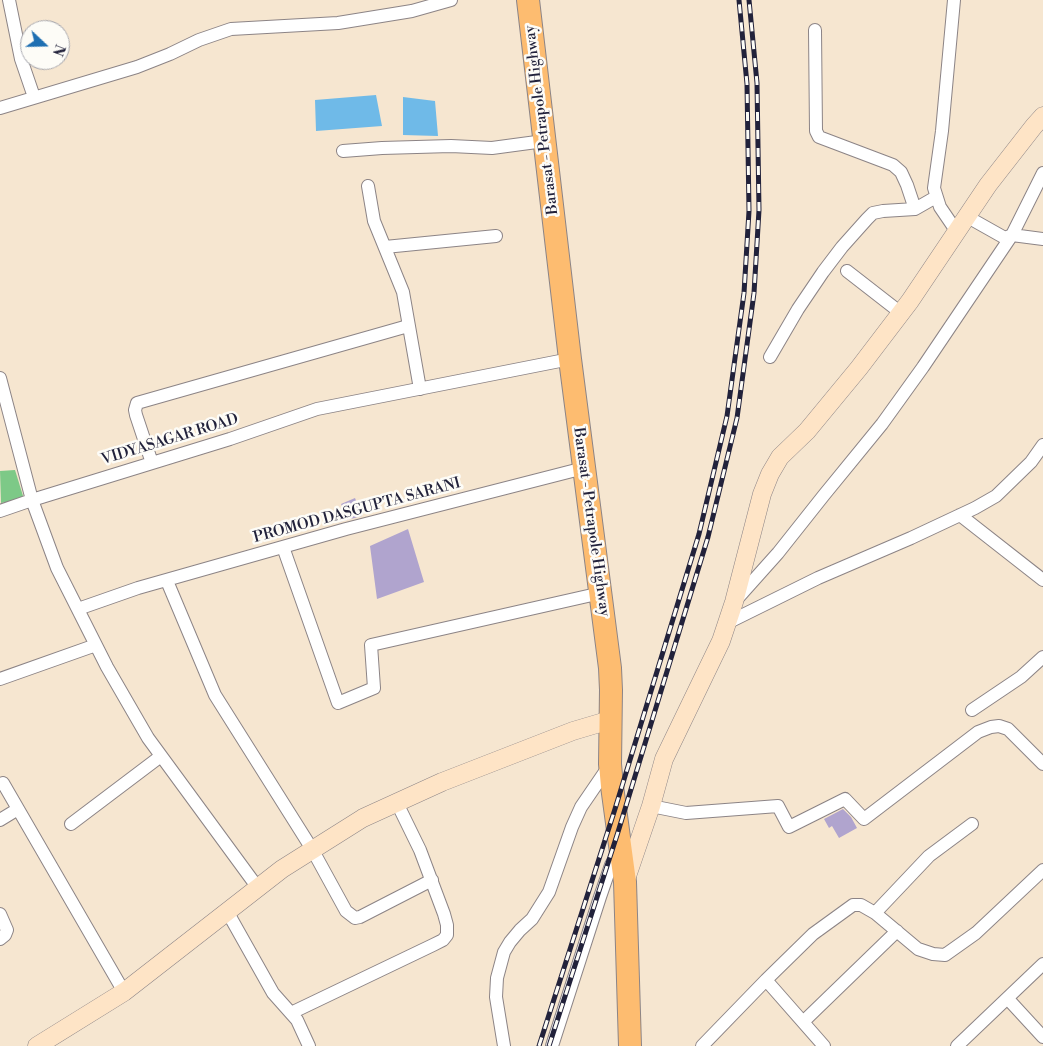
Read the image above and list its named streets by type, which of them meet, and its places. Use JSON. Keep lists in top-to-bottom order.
{
  "streets": {
    "highway": ["Barasat - Petrapole Highway"],
    "street": ["VIDYASAGAR ROAD", "PROMOD DASGUPTA SARANI"]
  },
  "crossings": [
    ["Barasat - Petrapole Highway", "VIDYASAGAR ROAD"],
    ["Barasat - Petrapole Highway", "PROMOD DASGUPTA SARANI"]
  ],
  "north": "right"
}
